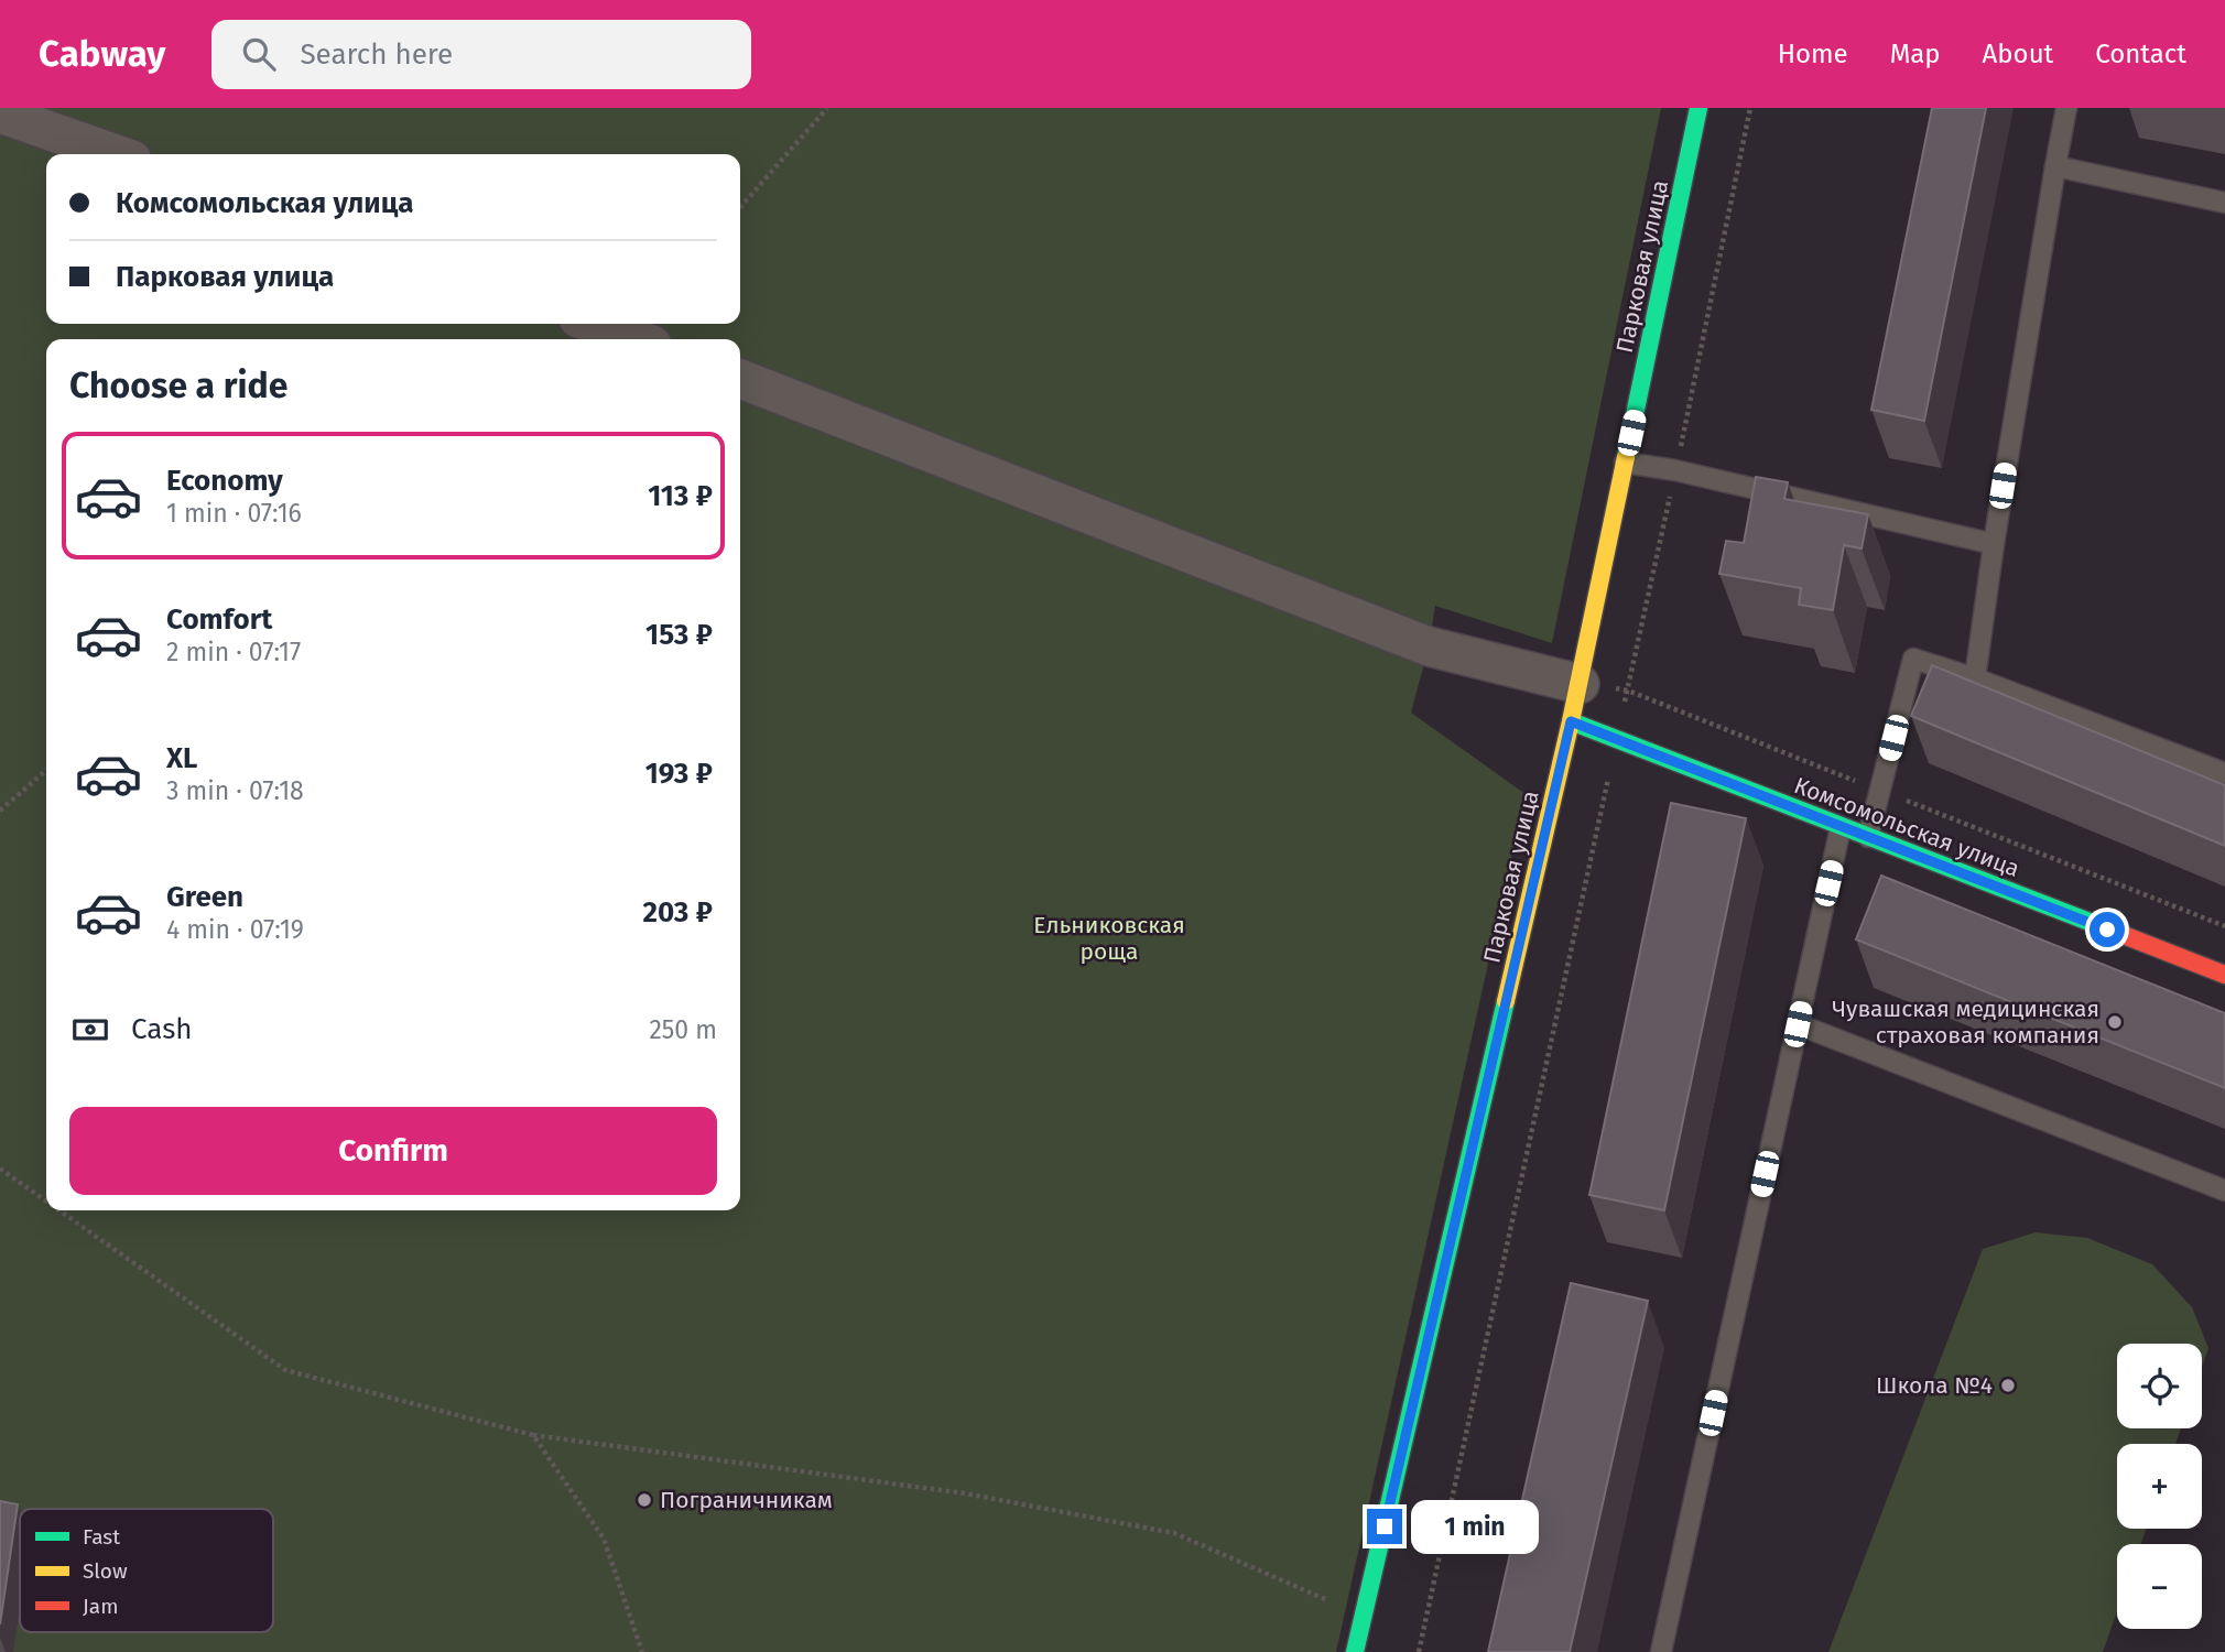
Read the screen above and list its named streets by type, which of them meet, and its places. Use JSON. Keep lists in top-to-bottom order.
{
  "streets": {
    "street": ["Парковая улица", "Комсомольская улица"]
  },
  "crossings": [
    ["Парковая улица", "Комсомольская улица"]
  ],
  "parks": ["Ельниковская роща"],
  "places": ["Чувашская медицинская страховая компания", "Школа №4", "Пограничникам"],
  "legend": ["Fast", "Slow", "Jam"],
  "page": {
    "header": "Cabway",
    "search": "Search here",
    "nav": [
      "Home",
      "Map",
      "About",
      "Contact"
    ],
    "banner": ["Комсомольская улица", "Парковая улица"],
    "heading": "Choose a ride",
    "list": [
      {
        "name": "Economy",
        "note": "1 min · 07:16",
        "value": "113 ₽"
      },
      {
        "name": "Comfort",
        "note": "2 min · 07:17",
        "value": "153 ₽"
      },
      {
        "name": "XL",
        "note": "3 min · 07:18",
        "value": "193 ₽"
      },
      {
        "name": "Green",
        "note": "4 min · 07:19",
        "value": "203 ₽"
      }
    ],
    "pay": ["Cash", "250 m"],
    "buttons": "Confirm",
    "map_buttons": ["+", "−"],
    "bubble": "1 min"
  }
}
